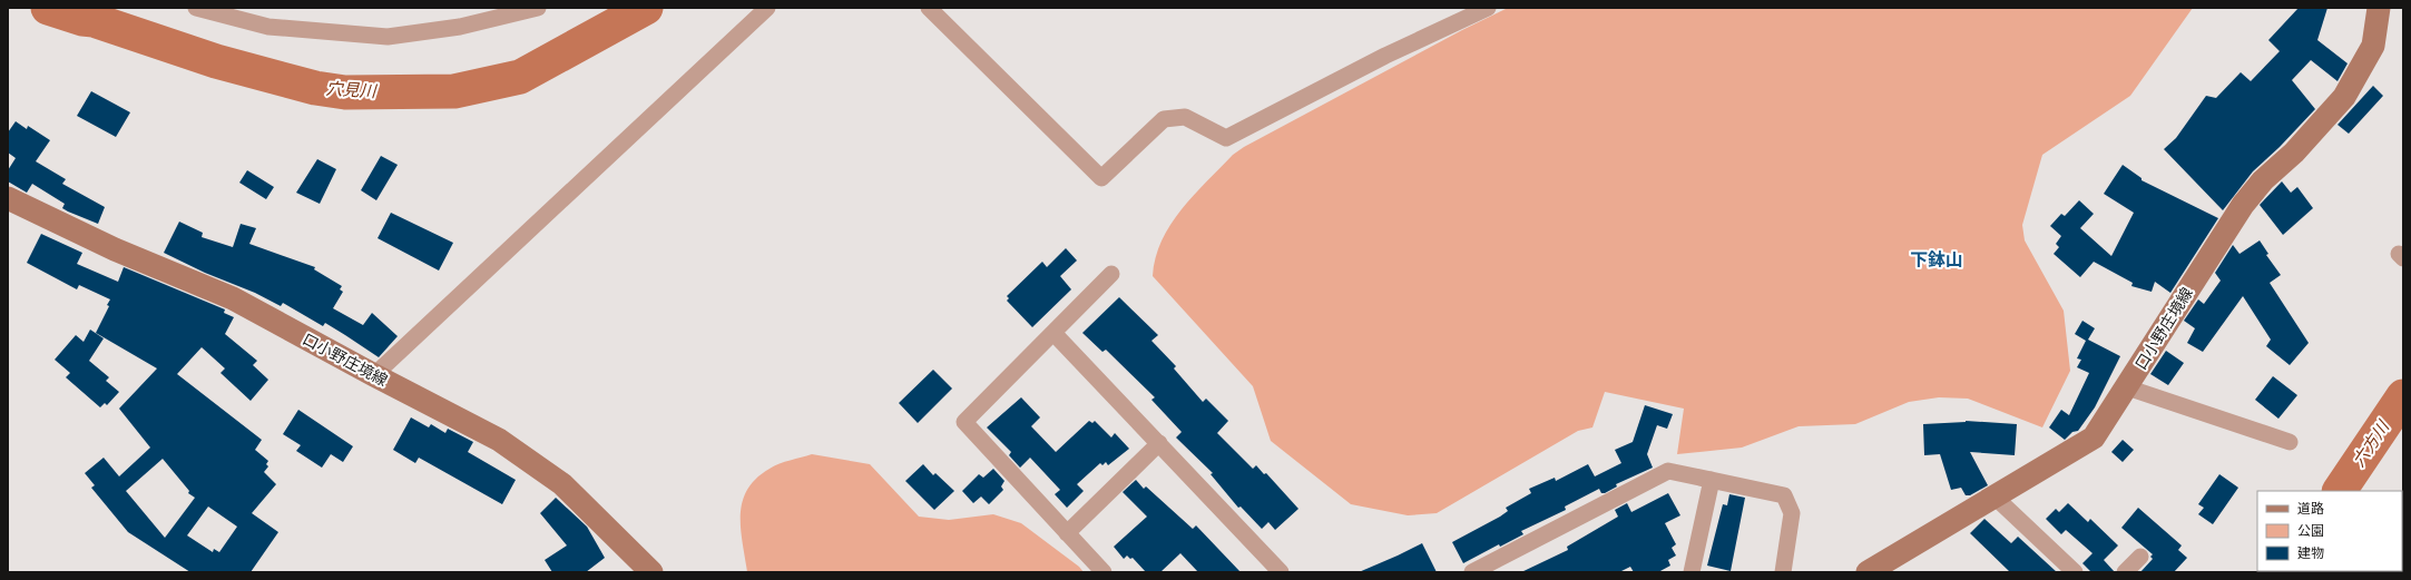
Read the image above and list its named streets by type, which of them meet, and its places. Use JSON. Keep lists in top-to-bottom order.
{
  "streets": {
    "main road": ["口小野庄境線"]
  },
  "districts": ["下鉢山"],
  "water": ["穴見川", "六方川"],
  "legend": ["道路", "公園", "建物"]
}
